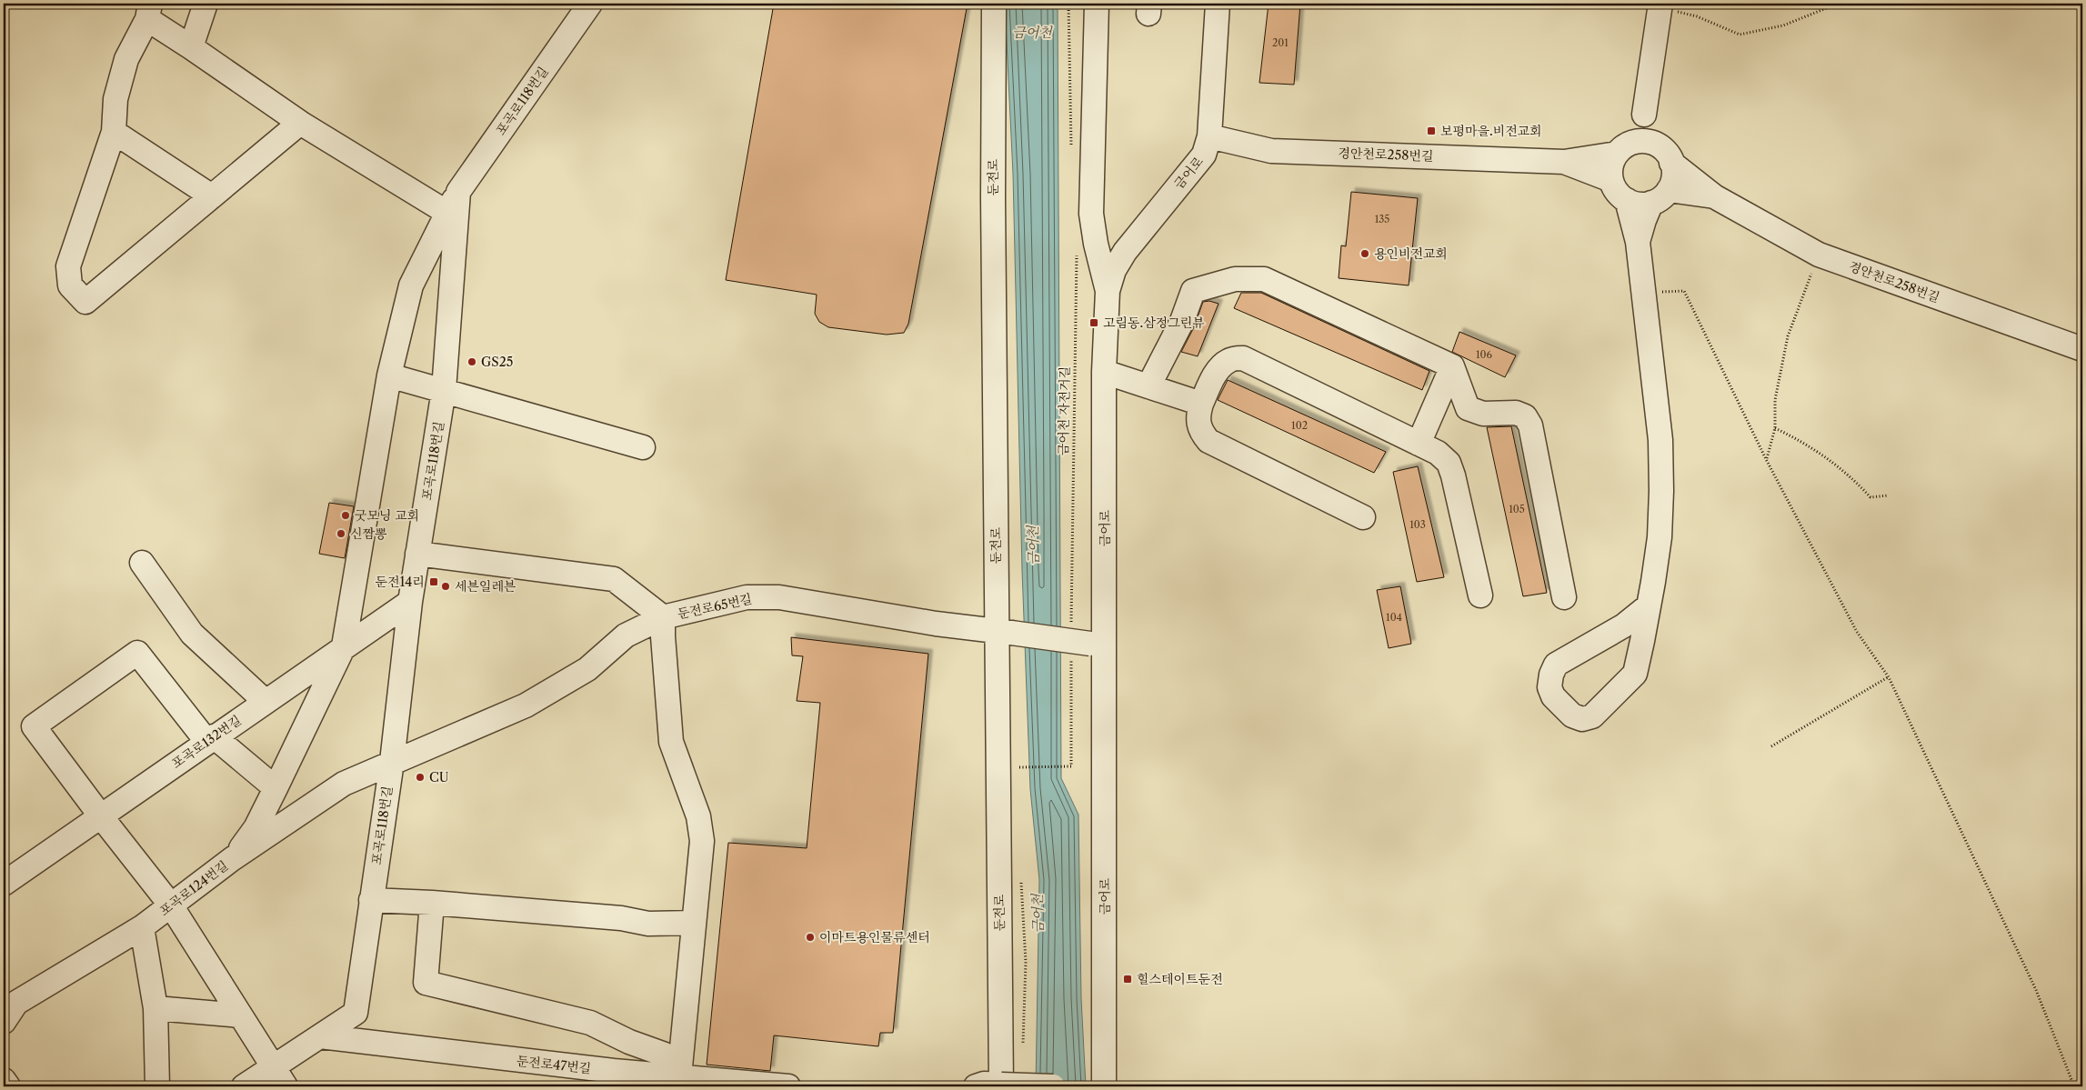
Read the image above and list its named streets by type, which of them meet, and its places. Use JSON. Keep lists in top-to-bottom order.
{
  "streets": {
    "street": [
      "포곡로118번길",
      "경안천로258번길",
      "금어로",
      "둔전로",
      "둔전로65번길",
      "포곡로132번길",
      "포곡로124번길",
      "둔전로47번길"
    ],
    "path": ["금어천 자전거길"]
  },
  "crossings": [
    ["포곡로118번길", "둔전로65번길"],
    ["포곡로118번길", "포곡로132번길"],
    ["포곡로118번길", "포곡로124번길"],
    ["포곡로118번길", "둔전로47번길"],
    ["경안천로258번길", "금어로"],
    ["금어로", "금어천 자전거길"],
    ["금어로", "둔전로65번길"],
    ["둔전로", "둔전로65번길"],
    ["금어천 자전거길", "둔전로65번길"],
    ["둔전로65번길", "포곡로124번길"]
  ],
  "water": ["금어천"],
  "places": {
    "transit": [
      "보평마을.비전교회",
      "고림동.삼정그린뷰",
      "둔전14리",
      "힐스테이트둔전"
    ],
    "other": [
      "용인비전교회",
      "GS25",
      "굿모닝 교회",
      "신짬뽕",
      "세븐일레븐",
      "CU",
      "이마트용인물류센터"
    ]
  },
  "house_numbers": [
    "201",
    "135",
    "106",
    "102",
    "105",
    "103",
    "104"
  ]
}
